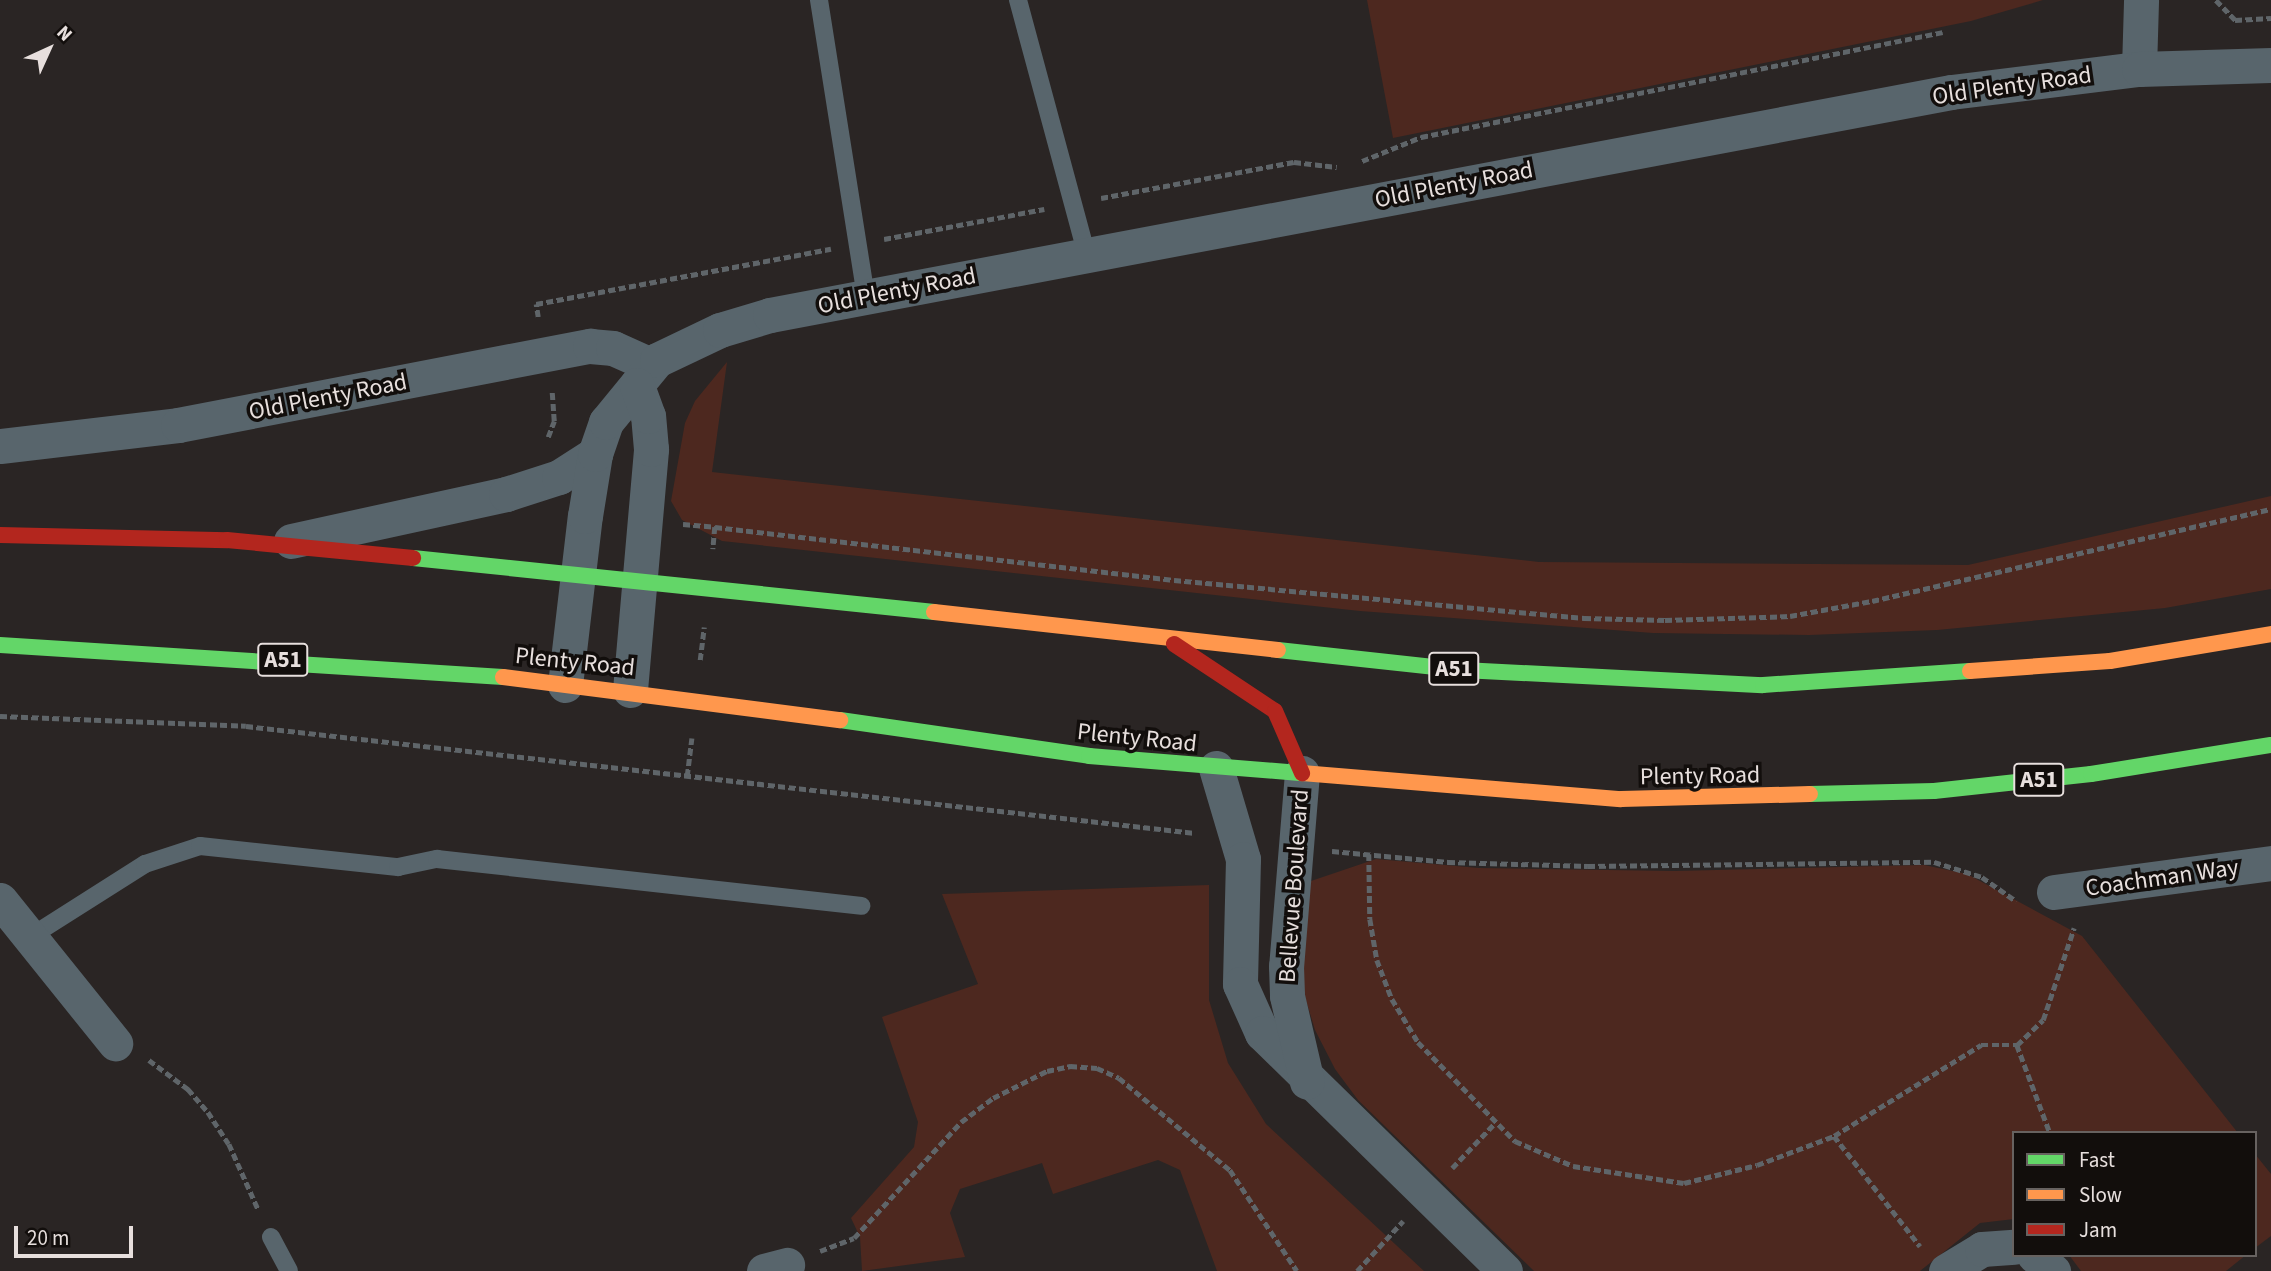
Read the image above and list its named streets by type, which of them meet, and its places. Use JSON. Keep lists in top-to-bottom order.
{
  "streets": {
    "highway": ["A51", "Plenty Road"],
    "street": ["Old Plenty Road", "Coachman Way", "Bellevue Boulevard"]
  },
  "crossings": [
    ["Old Plenty Road", "A51"],
    ["Old Plenty Road", "Plenty Road"],
    ["Plenty Road", "Bellevue Boulevard"]
  ],
  "legend": ["Fast", "Slow", "Jam"],
  "scale_bar": "20 m",
  "north": "top right"
}
